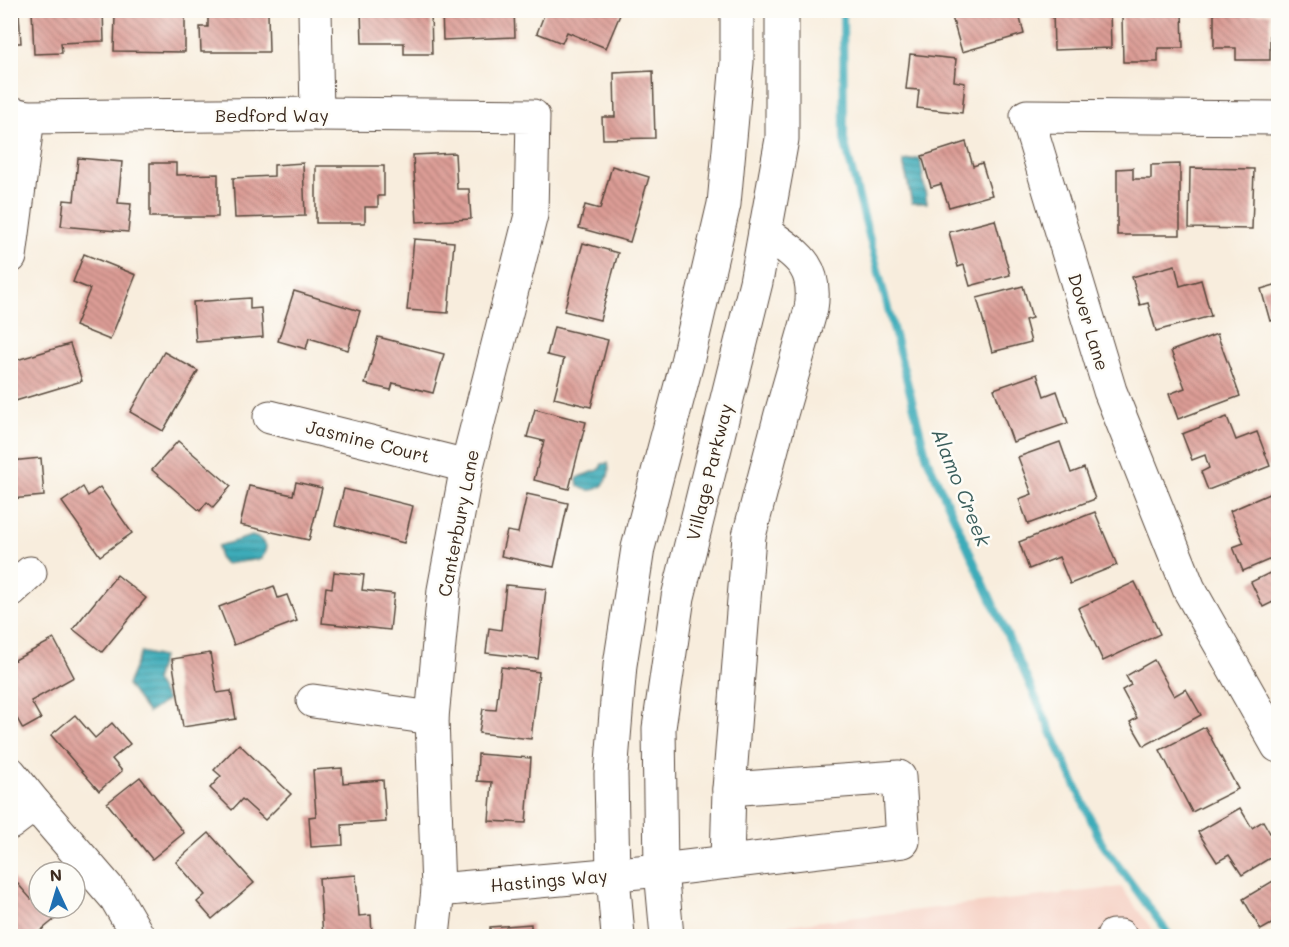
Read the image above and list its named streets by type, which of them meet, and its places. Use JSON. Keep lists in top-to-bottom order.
{
  "streets": {
    "street": [
      "Bedford Way",
      "Dover Lane",
      "Jasmine Court",
      "Village Parkway",
      "Canterbury Lane",
      "Hastings Way"
    ]
  },
  "crossings": [
    ["Bedford Way", "Canterbury Lane"],
    ["Jasmine Court", "Canterbury Lane"],
    ["Village Parkway", "Hastings Way"],
    ["Canterbury Lane", "Hastings Way"]
  ],
  "water": ["Alamo Creek"],
  "north": "top"
}
